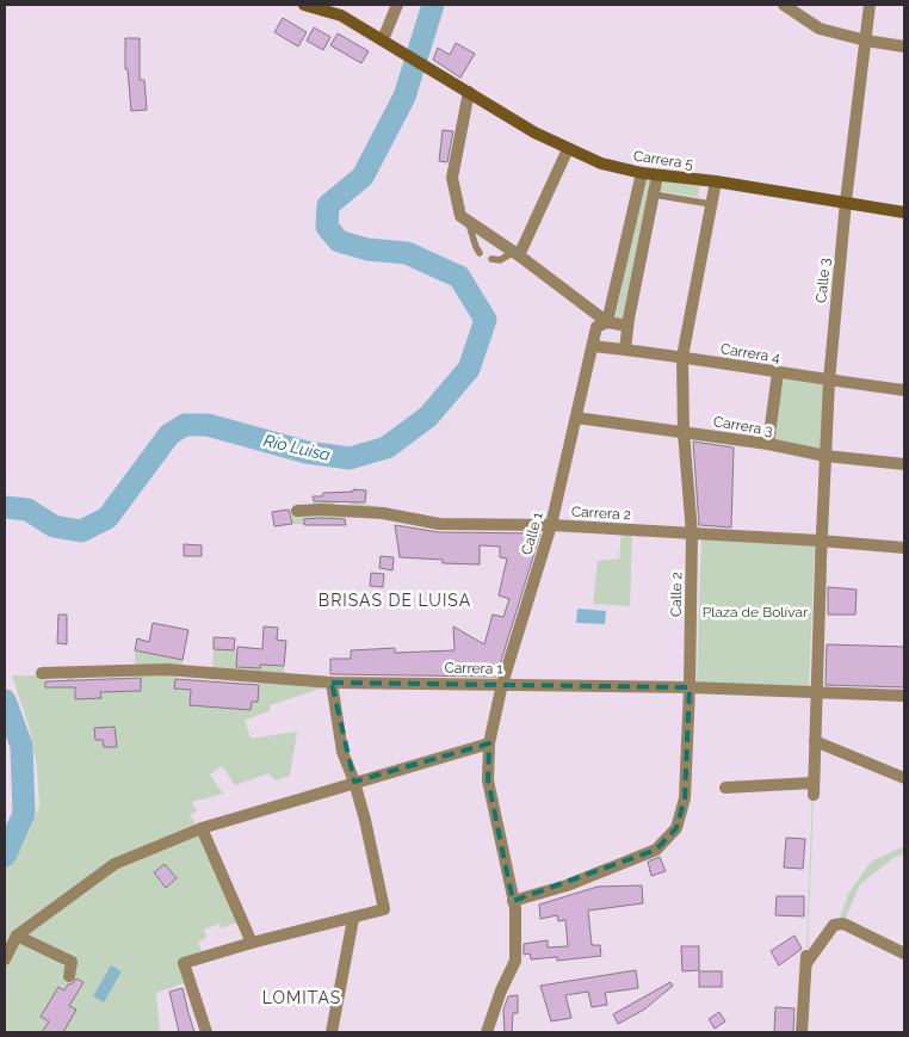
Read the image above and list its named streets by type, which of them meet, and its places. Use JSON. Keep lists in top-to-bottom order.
{
  "streets": {
    "main road": ["Carrera 5"],
    "street": [
      "Calle 3",
      "Carrera 4",
      "Carrera 3",
      "Carrera 2",
      "Calle 1",
      "Calle 2",
      "Carrera 1"
    ]
  },
  "crossings": [
    ["Carrera 5", "Calle 3"],
    ["Carrera 5", "Calle 1"],
    ["Carrera 5", "Calle 2"],
    ["Calle 3", "Carrera 4"],
    ["Calle 3", "Carrera 3"],
    ["Calle 3", "Carrera 2"],
    ["Calle 3", "Carrera 1"],
    ["Carrera 4", "Calle 1"],
    ["Carrera 4", "Calle 2"],
    ["Carrera 3", "Calle 1"],
    ["Carrera 3", "Calle 2"],
    ["Carrera 2", "Calle 1"],
    ["Carrera 2", "Calle 2"],
    ["Calle 1", "Calle 2"],
    ["Calle 1", "Carrera 1"],
    ["Calle 2", "Carrera 1"]
  ],
  "districts": ["BRISAS DE LUISA", "LOMITAS"],
  "water": ["Río Luisa"],
  "parks": ["Plaza de Bolívar"]
}
